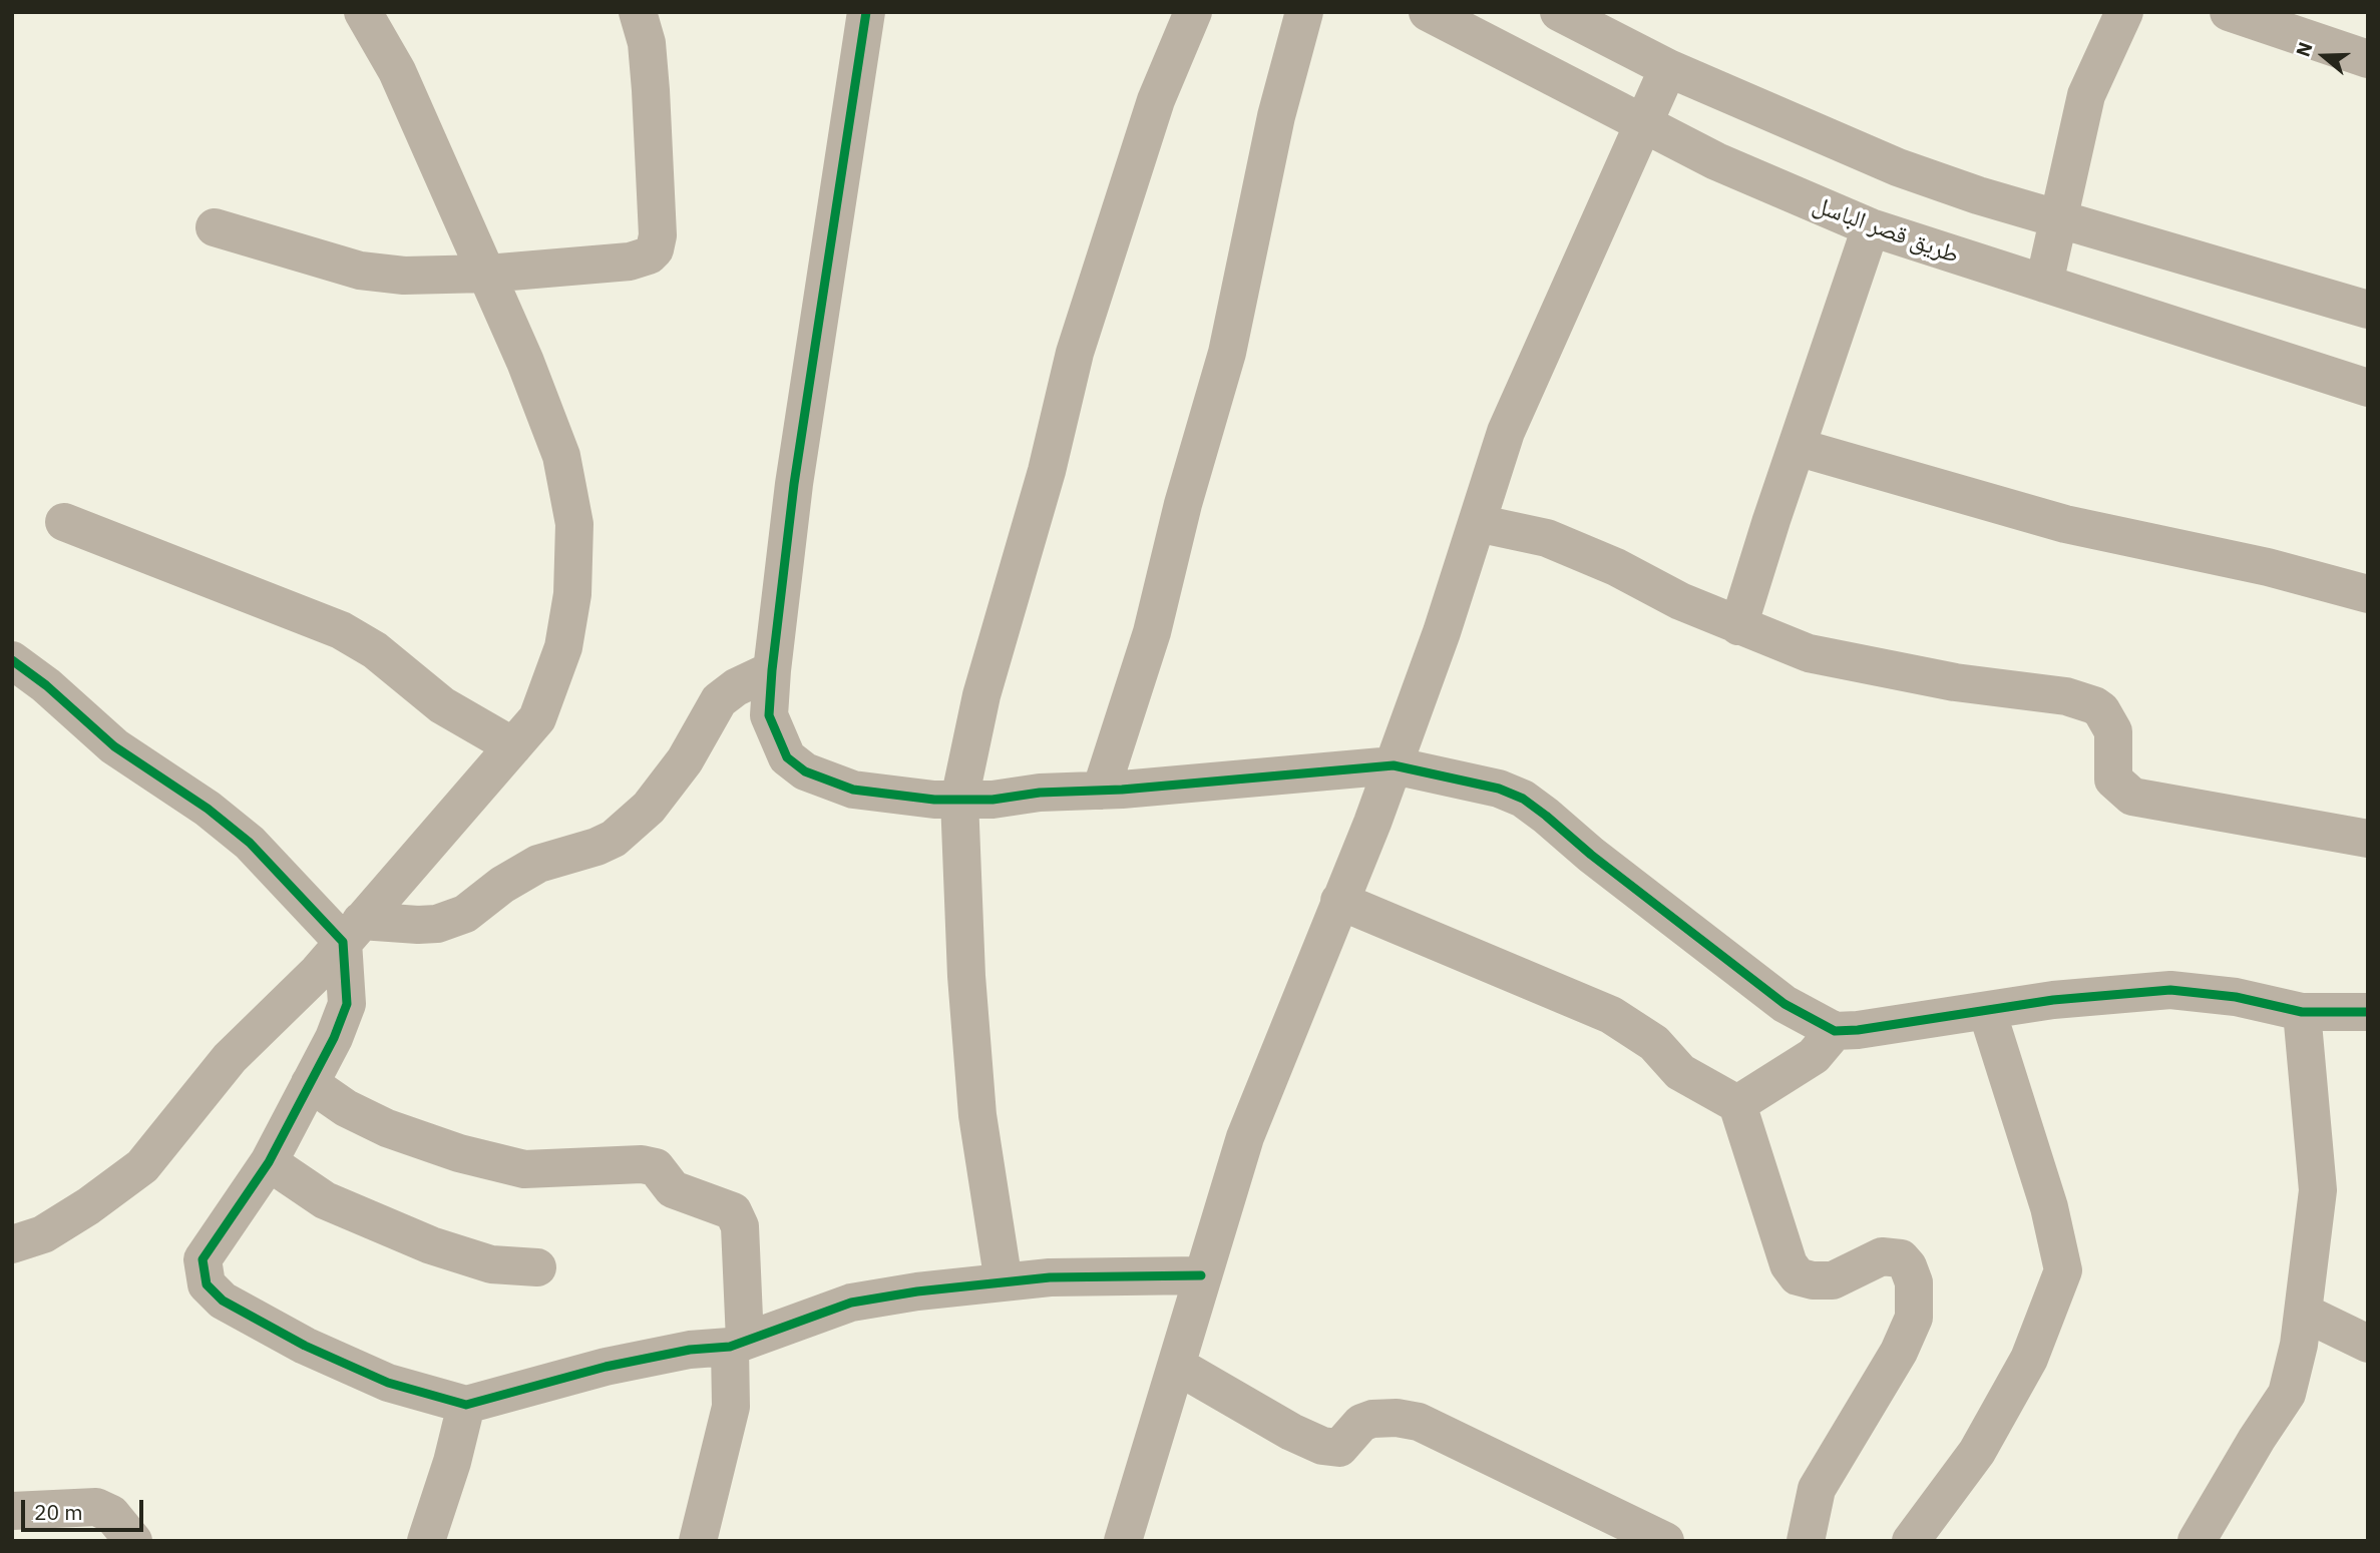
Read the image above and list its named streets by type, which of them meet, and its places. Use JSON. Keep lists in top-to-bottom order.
{
  "streets": {
    "street": ["طريق قصر الباسل"]
  },
  "scale_bar": "20 m",
  "north": "left"
}
